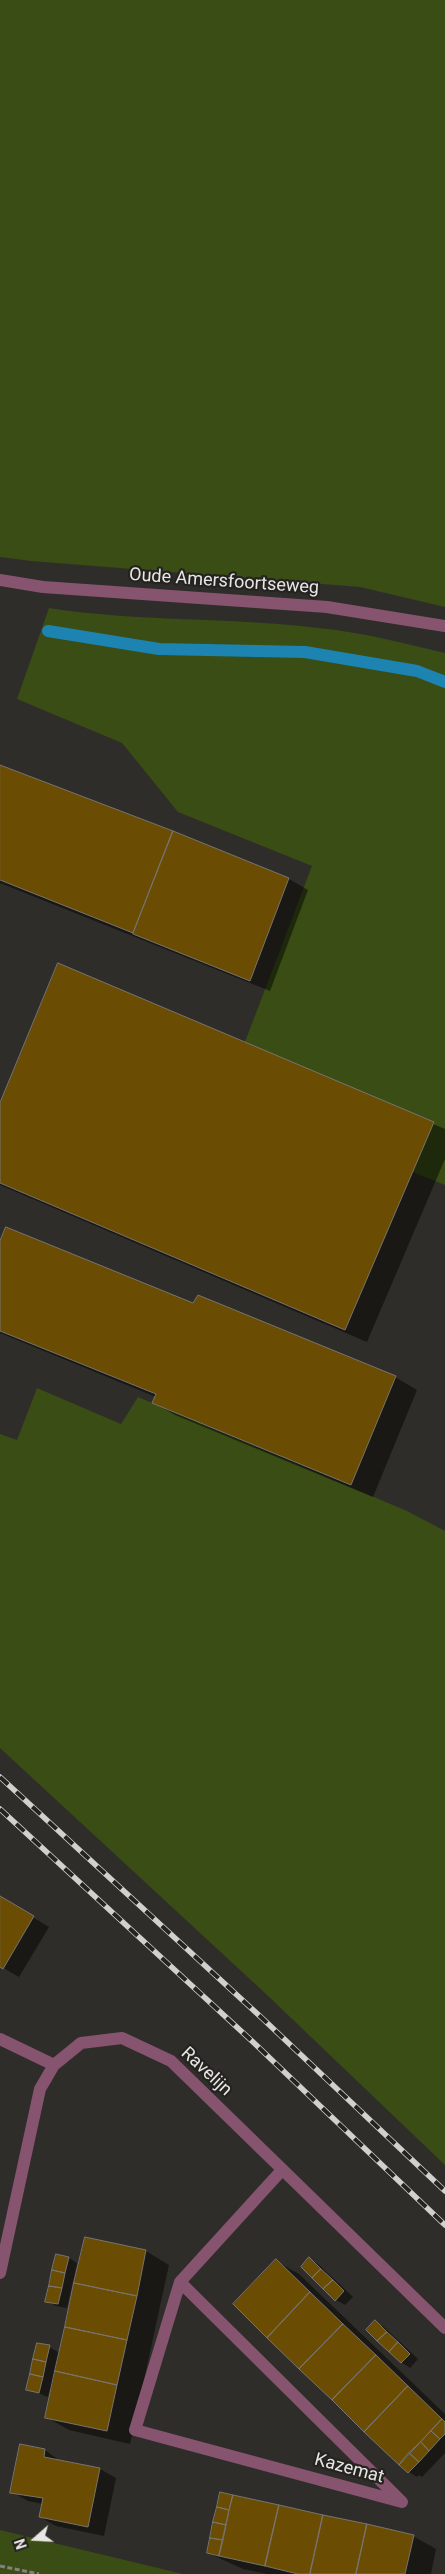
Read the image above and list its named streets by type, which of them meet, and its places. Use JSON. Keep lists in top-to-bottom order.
{
  "streets": {
    "street": ["Oude Amersfoortseweg", "Ravelijn", "Kazemat"]
  },
  "crossings": [
    ["Ravelijn", "Kazemat"]
  ],
  "north": "left"
}
